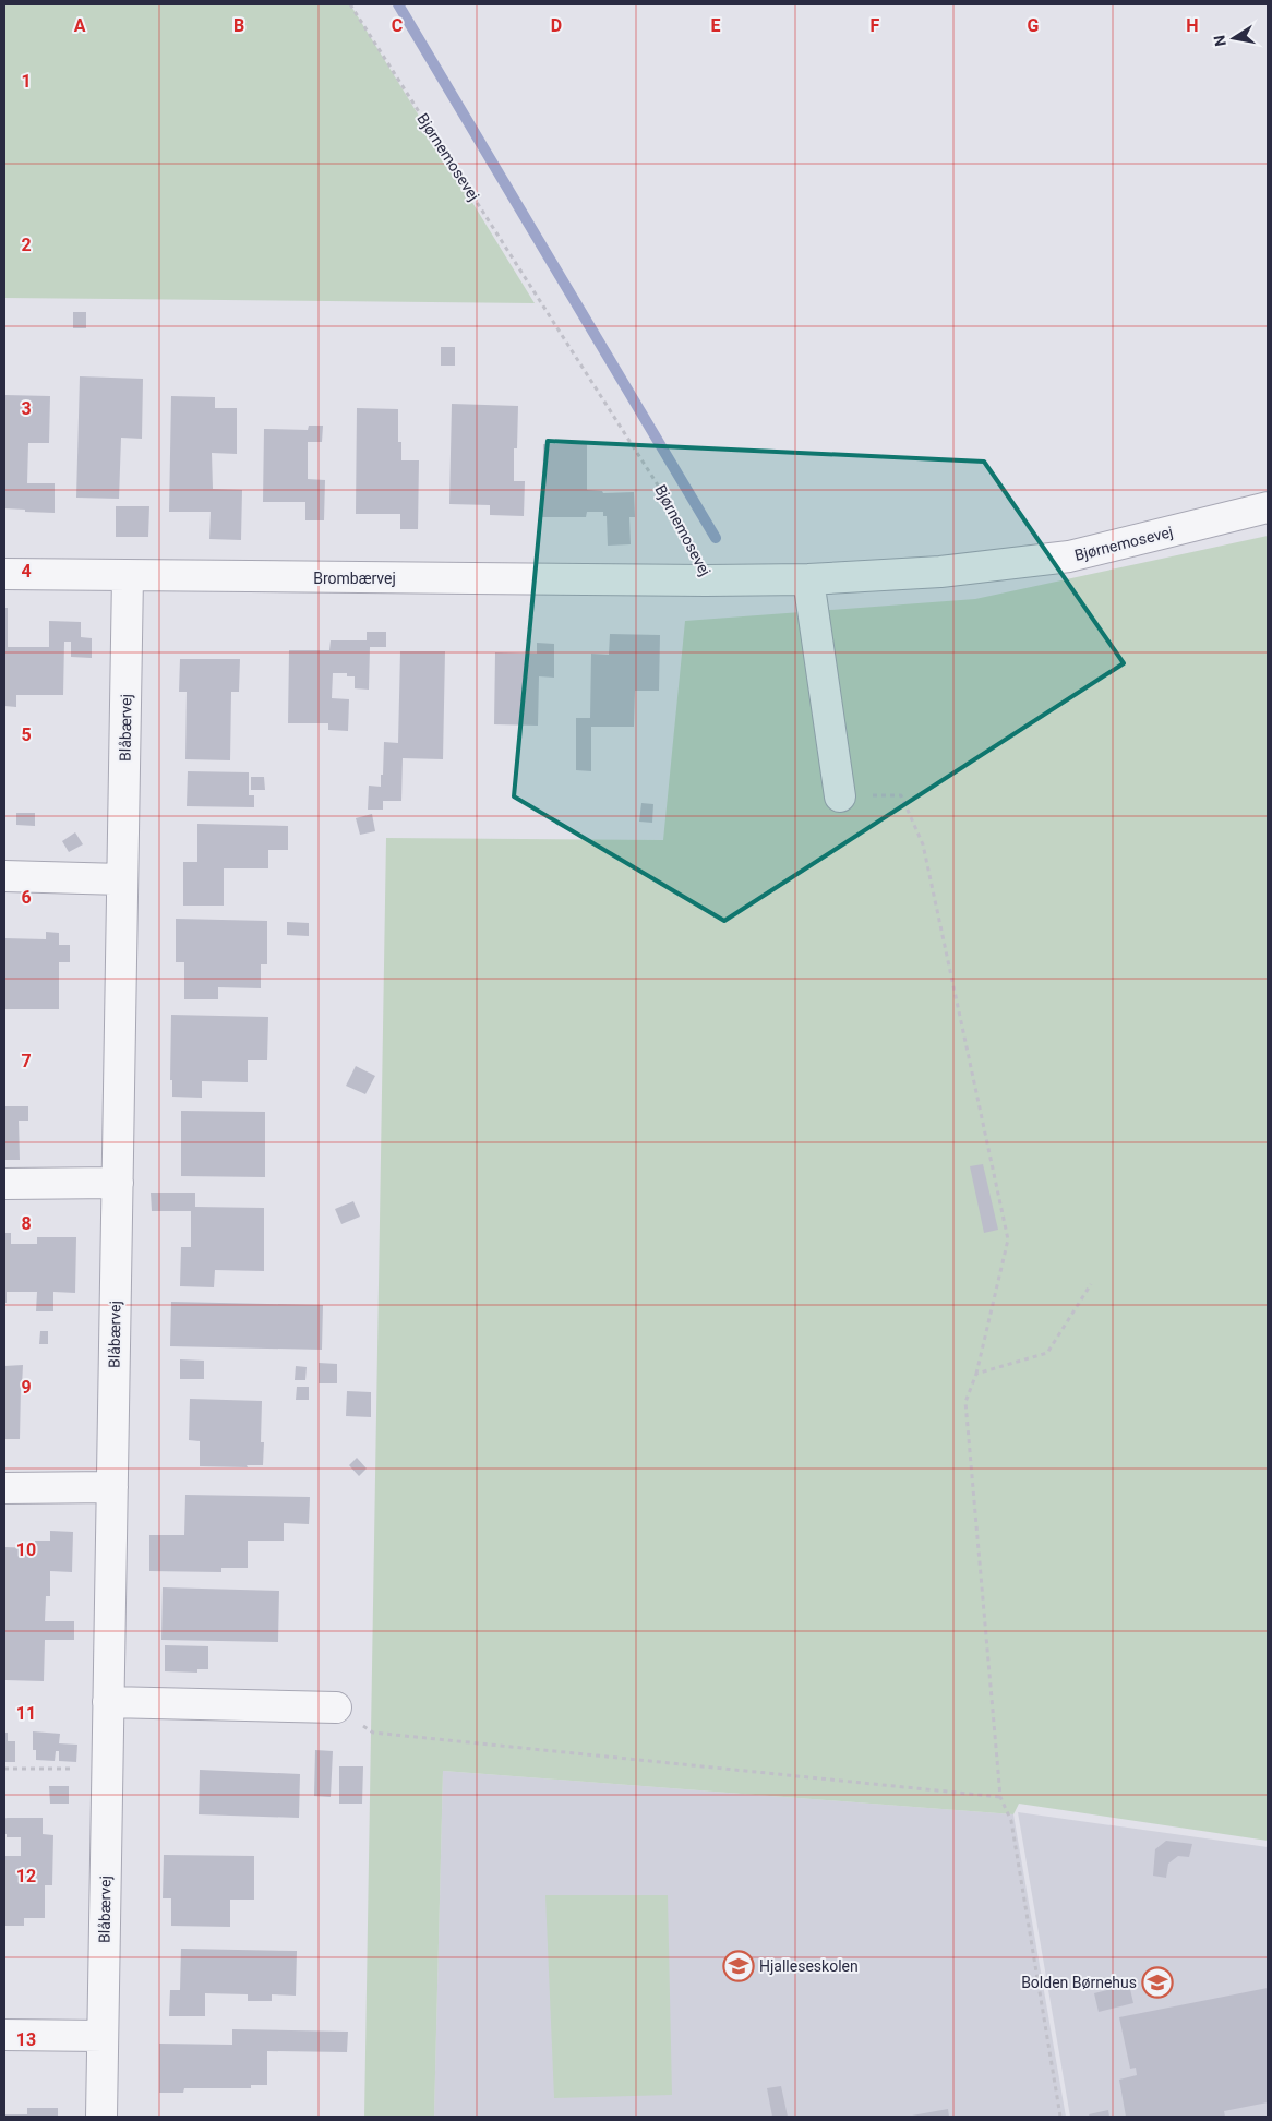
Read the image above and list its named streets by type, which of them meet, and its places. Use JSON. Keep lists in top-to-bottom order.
{
  "streets": {
    "street": ["Bjørnemosevej", "Brombærvej", "Blåbærvej"]
  },
  "crossings": [
    ["Bjørnemosevej", "Brombærvej"],
    ["Brombærvej", "Blåbærvej"]
  ],
  "places": {
    "school or university": ["Hjalleseskolen", "Bolden Børnehus"]
  },
  "north": "left",
  "grid": {
    "columns": [
      "A",
      "B",
      "C",
      "D",
      "E",
      "F",
      "G",
      "H"
    ],
    "rows": [
      "1",
      "2",
      "3",
      "4",
      "5",
      "6",
      "7",
      "8",
      "9",
      "10",
      "11",
      "12",
      "13"
    ]
  }
}
